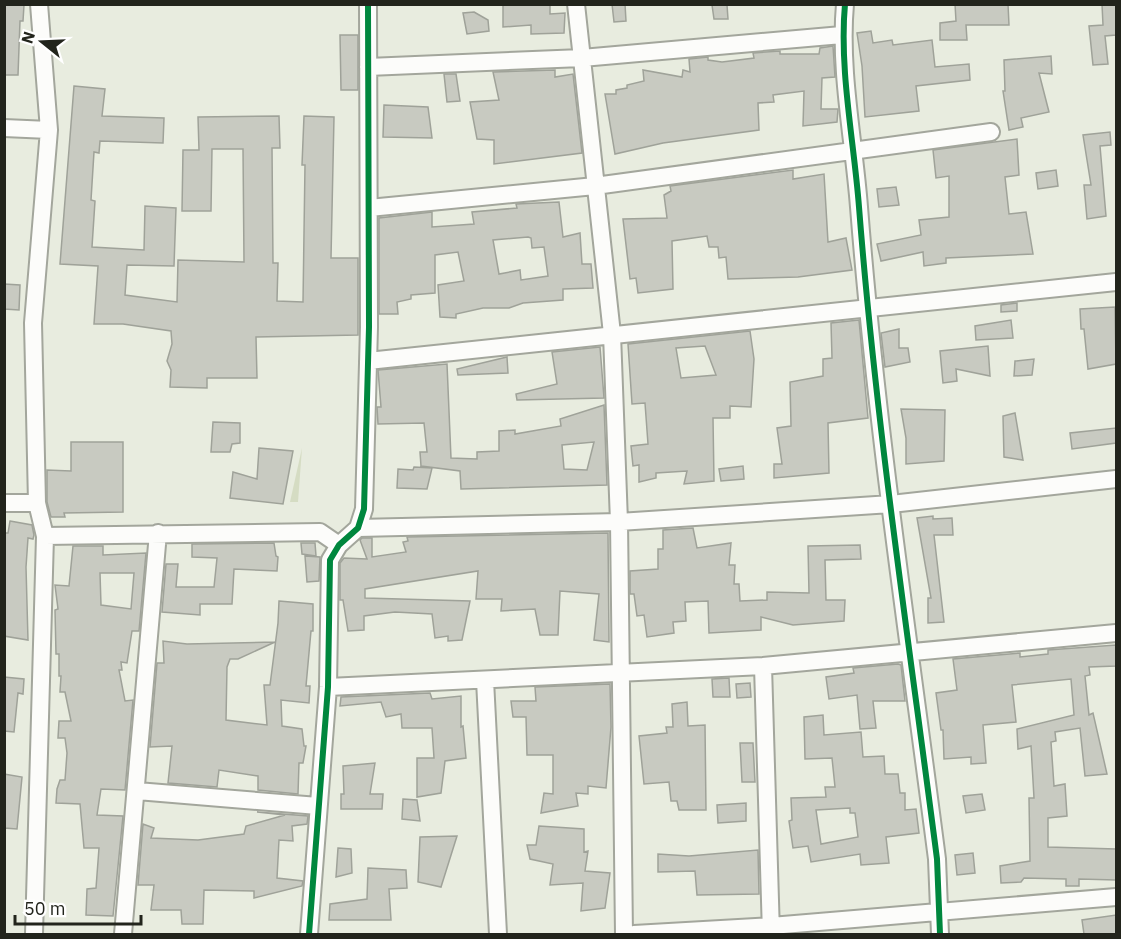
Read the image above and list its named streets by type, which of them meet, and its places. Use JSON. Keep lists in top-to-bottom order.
{
  "scale_bar": "50 m",
  "north": "left"
}
